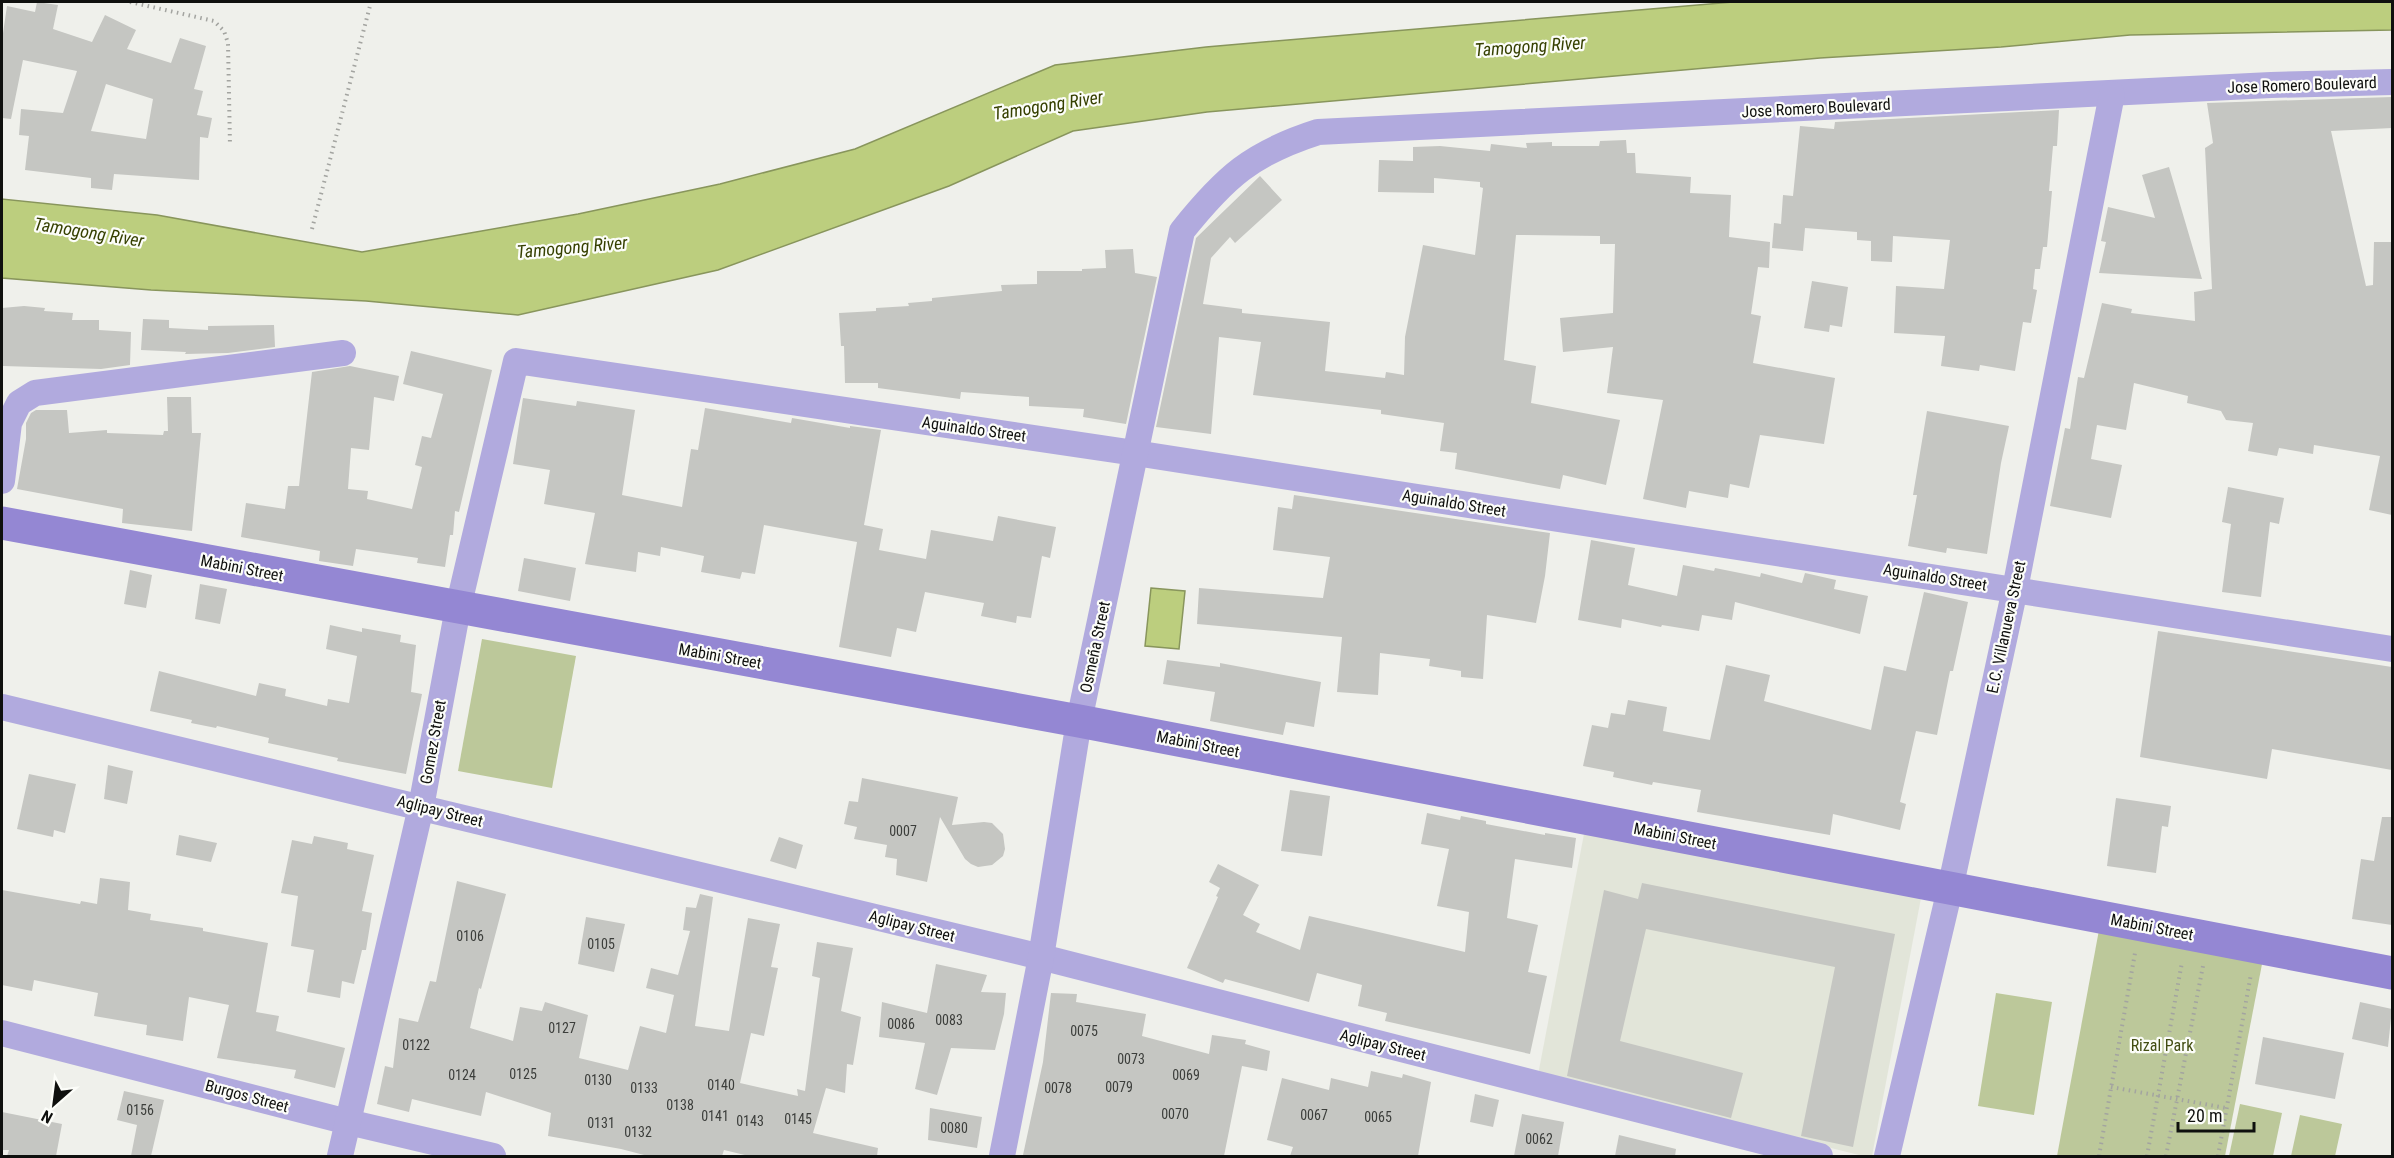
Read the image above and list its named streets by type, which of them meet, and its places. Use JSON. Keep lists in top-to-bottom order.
{
  "streets": {
    "street": [
      "Jose Romero Boulevard",
      "Aguinaldo Street",
      "Mabini Street",
      "E.C. Villanueva Street",
      "Osmeña Street",
      "Gomez Street",
      "Aglipay Street",
      "Burgos Street"
    ]
  },
  "crossings": [
    ["Jose Romero Boulevard", "E.C. Villanueva Street"],
    ["Jose Romero Boulevard", "Osmeña Street"],
    ["Aguinaldo Street", "E.C. Villanueva Street"],
    ["Aguinaldo Street", "Osmeña Street"],
    ["Aguinaldo Street", "Gomez Street"],
    ["Mabini Street", "E.C. Villanueva Street"],
    ["Mabini Street", "Osmeña Street"],
    ["Mabini Street", "Gomez Street"],
    ["Osmeña Street", "Aglipay Street"],
    ["Gomez Street", "Aglipay Street"],
    ["Gomez Street", "Burgos Street"]
  ],
  "water": ["Tamogong River"],
  "parks": ["Rizal Park"],
  "house_numbers": [
    "0007",
    "0106",
    "0105",
    "0083",
    "0086",
    "0127",
    "0075",
    "0122",
    "0073",
    "0125",
    "0124",
    "0069",
    "0130",
    "0140",
    "0079",
    "0133",
    "0078",
    "0138",
    "0156",
    "0070",
    "0067",
    "0141",
    "0065",
    "0145",
    "0143",
    "0131",
    "0080",
    "0132",
    "0062"
  ],
  "scale_bar": "20 m",
  "north": "bottom left"
}
